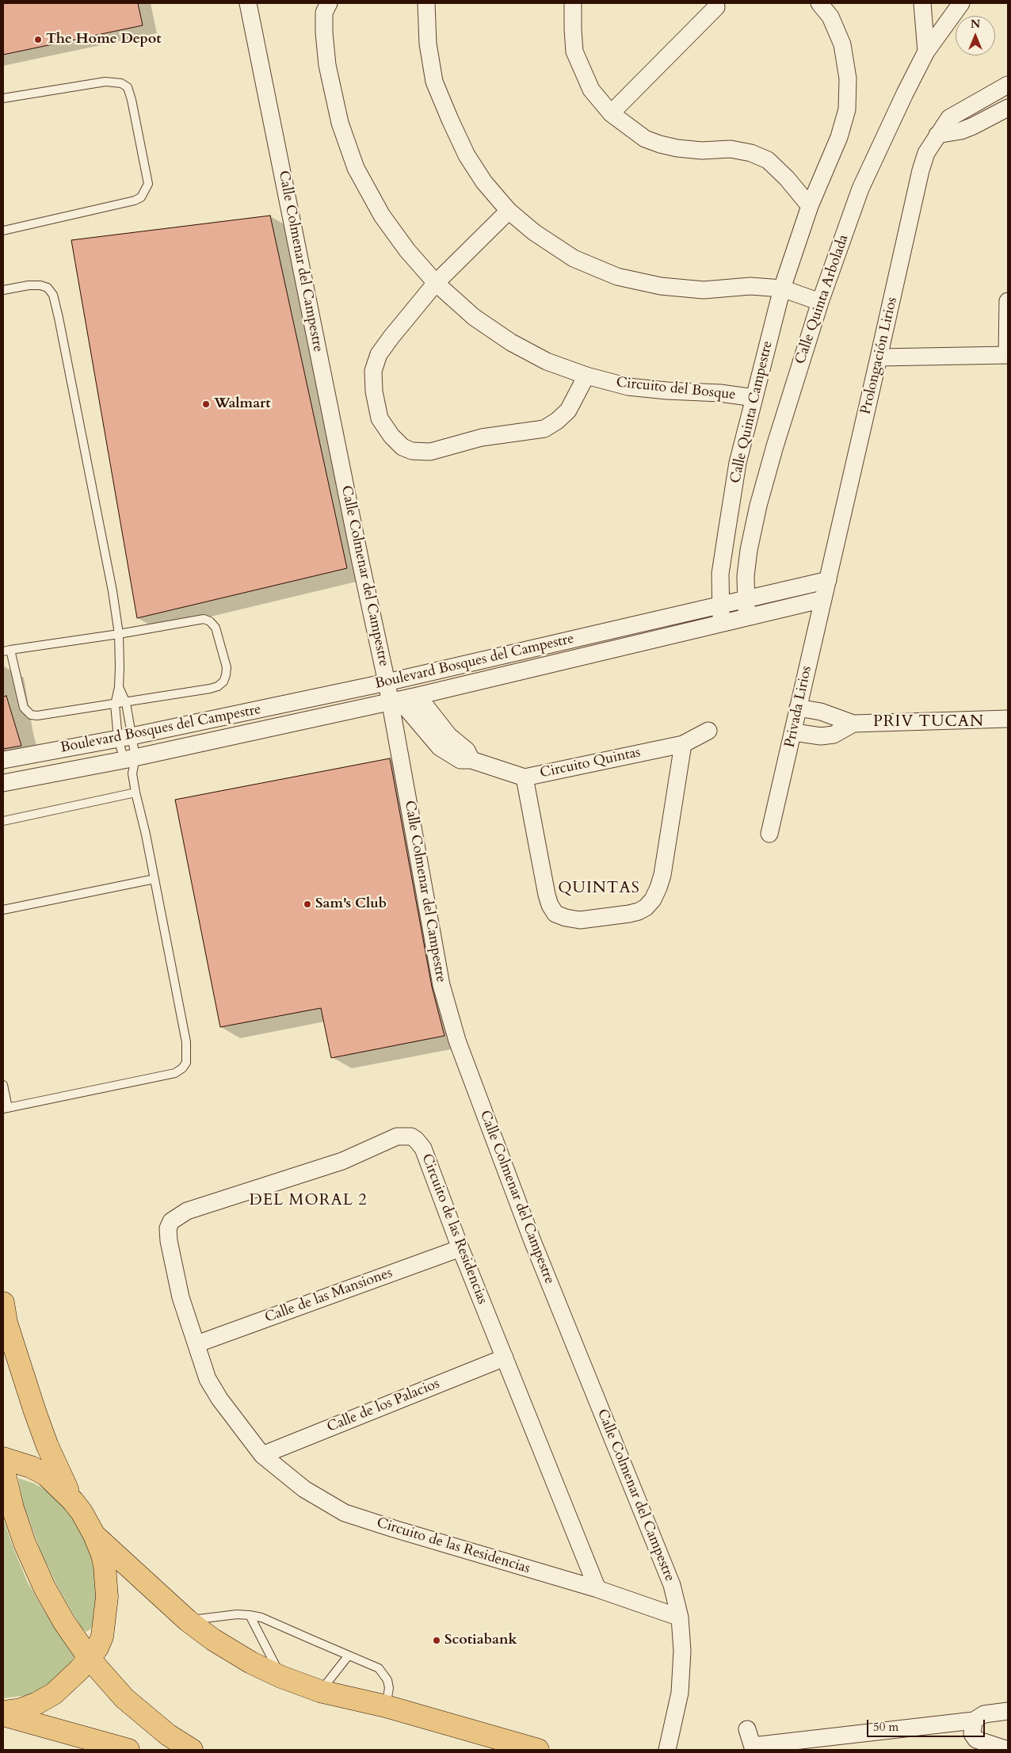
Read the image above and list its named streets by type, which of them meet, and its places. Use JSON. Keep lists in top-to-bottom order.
{
  "streets": {
    "street": [
      "Calle Colmenar del Campestre",
      "Calle Quinta Arbolada",
      "Prolongación Lirios",
      "Circuito del Bosque",
      "Calle Quinta Campestre",
      "Boulevard Bosques del Campestre",
      "Privada Lirios",
      "Circuito Quintas",
      "Circuito de las Residencias",
      "Calle de las Mansiones",
      "Calle de los Palacios"
    ]
  },
  "crossings": [
    ["Calle Colmenar del Campestre", "Boulevard Bosques del Campestre"],
    ["Calle Colmenar del Campestre", "Circuito Quintas"],
    ["Calle Colmenar del Campestre", "Circuito de las Residencias"],
    ["Calle Quinta Arbolada", "Boulevard Bosques del Campestre"],
    ["Prolongación Lirios", "Boulevard Bosques del Campestre"],
    ["Prolongación Lirios", "Privada Lirios"],
    ["Circuito del Bosque", "Calle Quinta Campestre"],
    ["Calle Quinta Campestre", "Boulevard Bosques del Campestre"],
    ["Boulevard Bosques del Campestre", "Privada Lirios"],
    ["Boulevard Bosques del Campestre", "Circuito Quintas"],
    ["Circuito de las Residencias", "Calle de las Mansiones"],
    ["Circuito de las Residencias", "Calle de los Palacios"]
  ],
  "districts": ["PRIV TUCAN", "QUINTAS", "DEL MORAL 2"],
  "places": [
    "The Home Depot",
    "Walmart",
    "Sam's Club",
    "Scotiabank"
  ],
  "scale_bar": "50 m",
  "north": "top"
}
